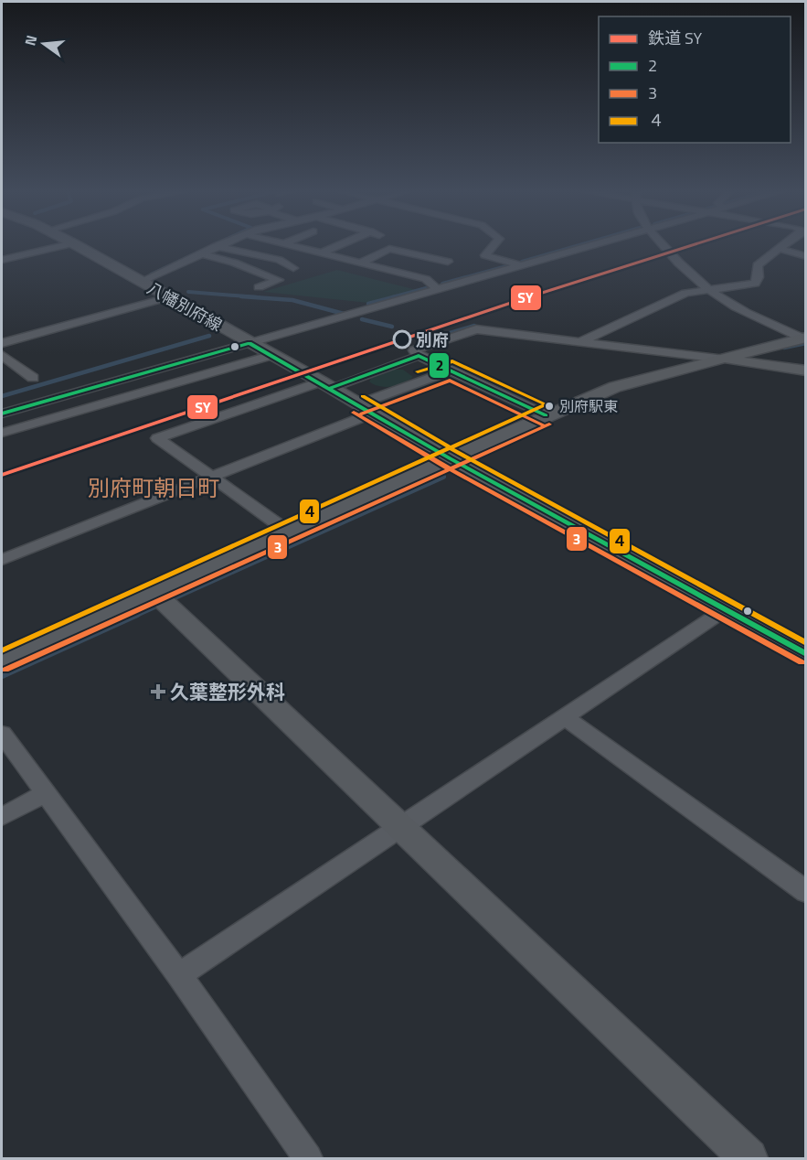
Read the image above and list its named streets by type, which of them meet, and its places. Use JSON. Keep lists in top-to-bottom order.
{
  "streets": {
    "main road": ["八幡別府線"]
  },
  "districts": ["別府町朝日町"],
  "places": {
    "other": ["別府", "別府駅東"],
    "health": ["久葉整形外科"]
  },
  "lines": [
    "rail line SY",
    "transit line 2",
    "transit line ４",
    "transit line 3"
  ],
  "legend": [
    "鉄道 SY",
    "2",
    "3",
    "４"
  ],
  "north": "left"
}
